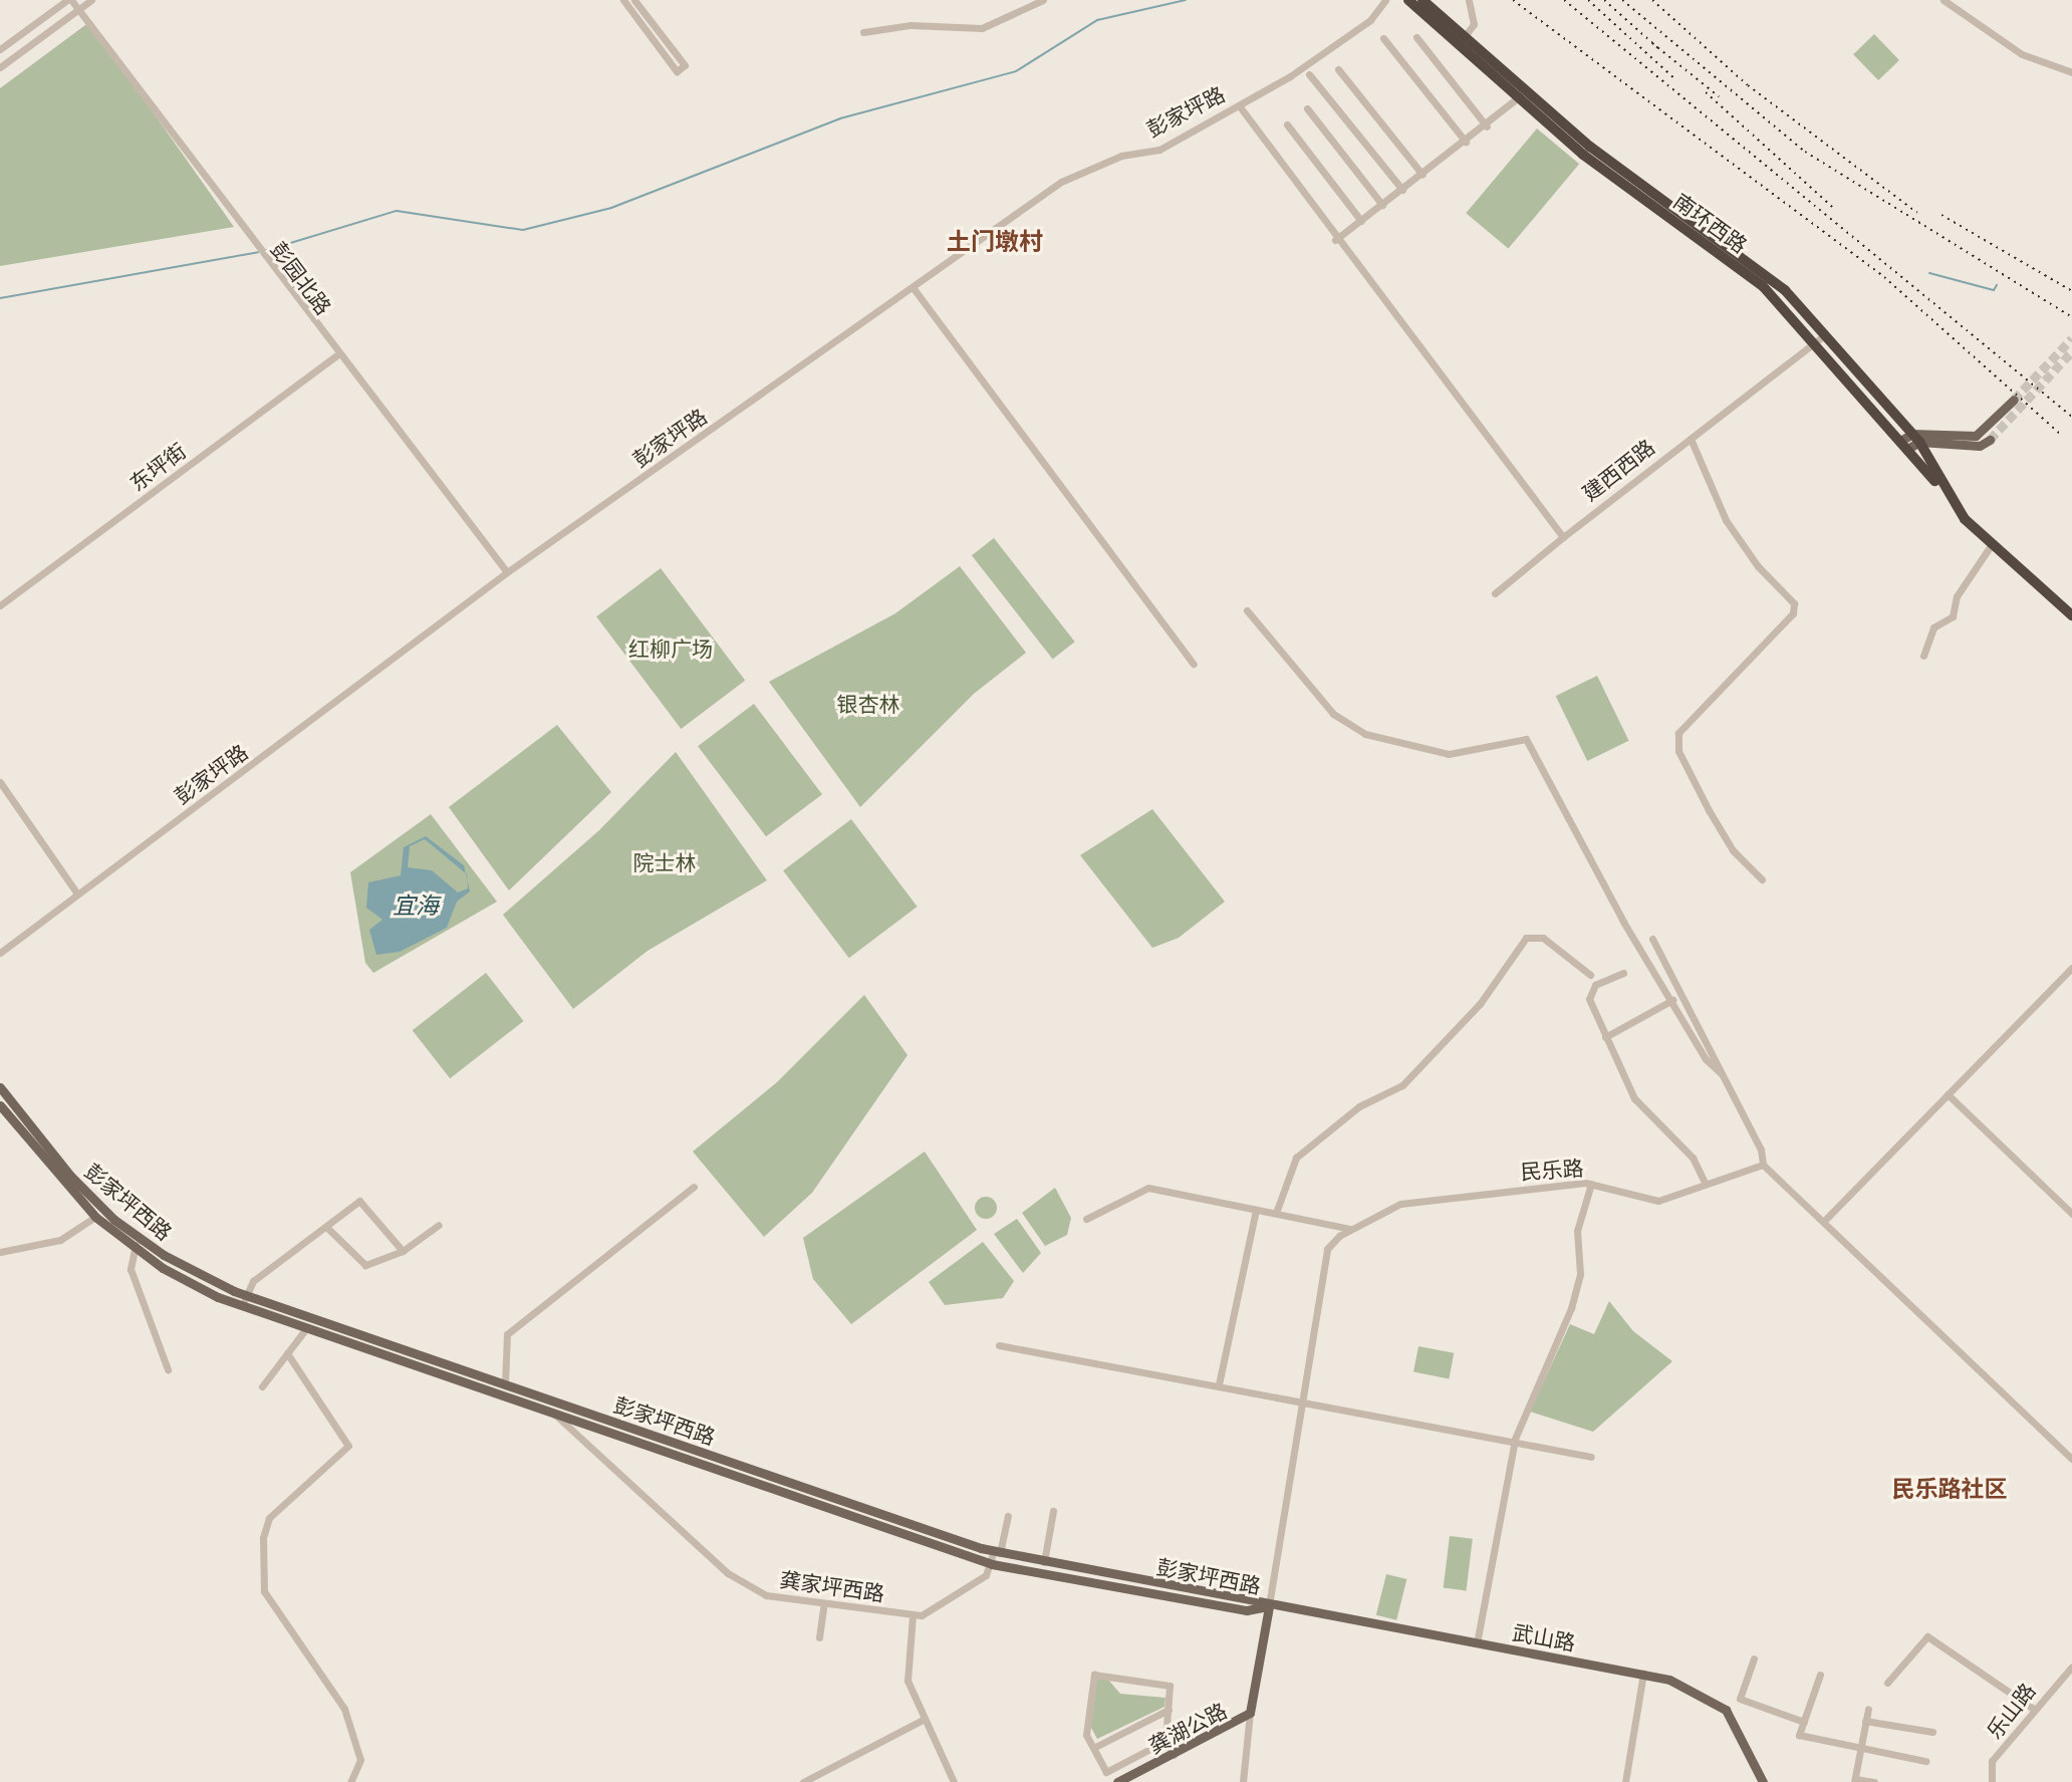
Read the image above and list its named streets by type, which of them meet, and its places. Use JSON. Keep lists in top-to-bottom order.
{
  "streets": {
    "highway": ["南环西路"],
    "main road": ["彭家坪西路", "武山路", "龚湖公路"],
    "street": [
      "彭家坪路",
      "彭园北路",
      "东坪街",
      "建西西路",
      "民乐路",
      "龚家坪西路",
      "乐山路"
    ]
  },
  "crossings": [
    ["彭家坪路", "彭园北路"],
    ["南环西路", "建西西路"],
    ["彭园北路", "东坪街"],
    ["民乐路", "彭家坪西路"],
    ["民乐路", "武山路"],
    ["民乐路", "龚湖公路"],
    ["彭家坪西路", "龚家坪西路"],
    ["彭家坪西路", "武山路"],
    ["彭家坪西路", "龚湖公路"],
    ["武山路", "龚湖公路"]
  ],
  "districts": ["土门墩村", "民乐路社区"],
  "water": ["宜海"],
  "parks": ["红柳广场", "银杏林", "院士林"]
}
